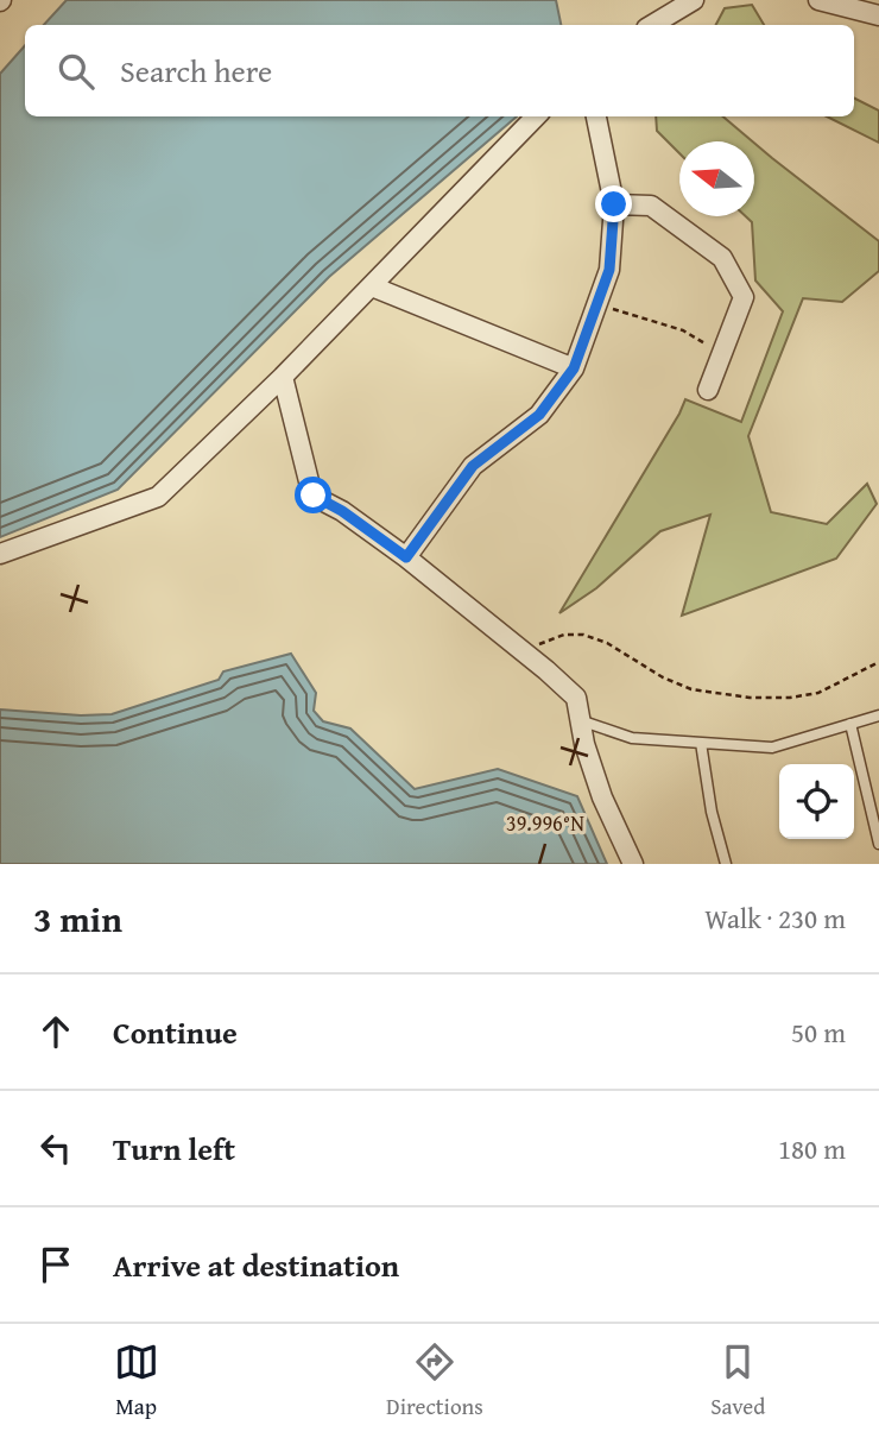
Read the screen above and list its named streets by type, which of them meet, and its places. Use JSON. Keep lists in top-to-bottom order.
{
  "north": "left",
  "page": {
    "search": "Search here",
    "heading": ["3 min", "Walk · 230 m"],
    "list": [
      ["Continue", "50 m"],
      ["Turn left", "180 m"],
      "Arrive at destination"
    ],
    "nav": ["Map", "Directions", "Saved"]
  },
  "coordinates": ["39.996°N"]
}
